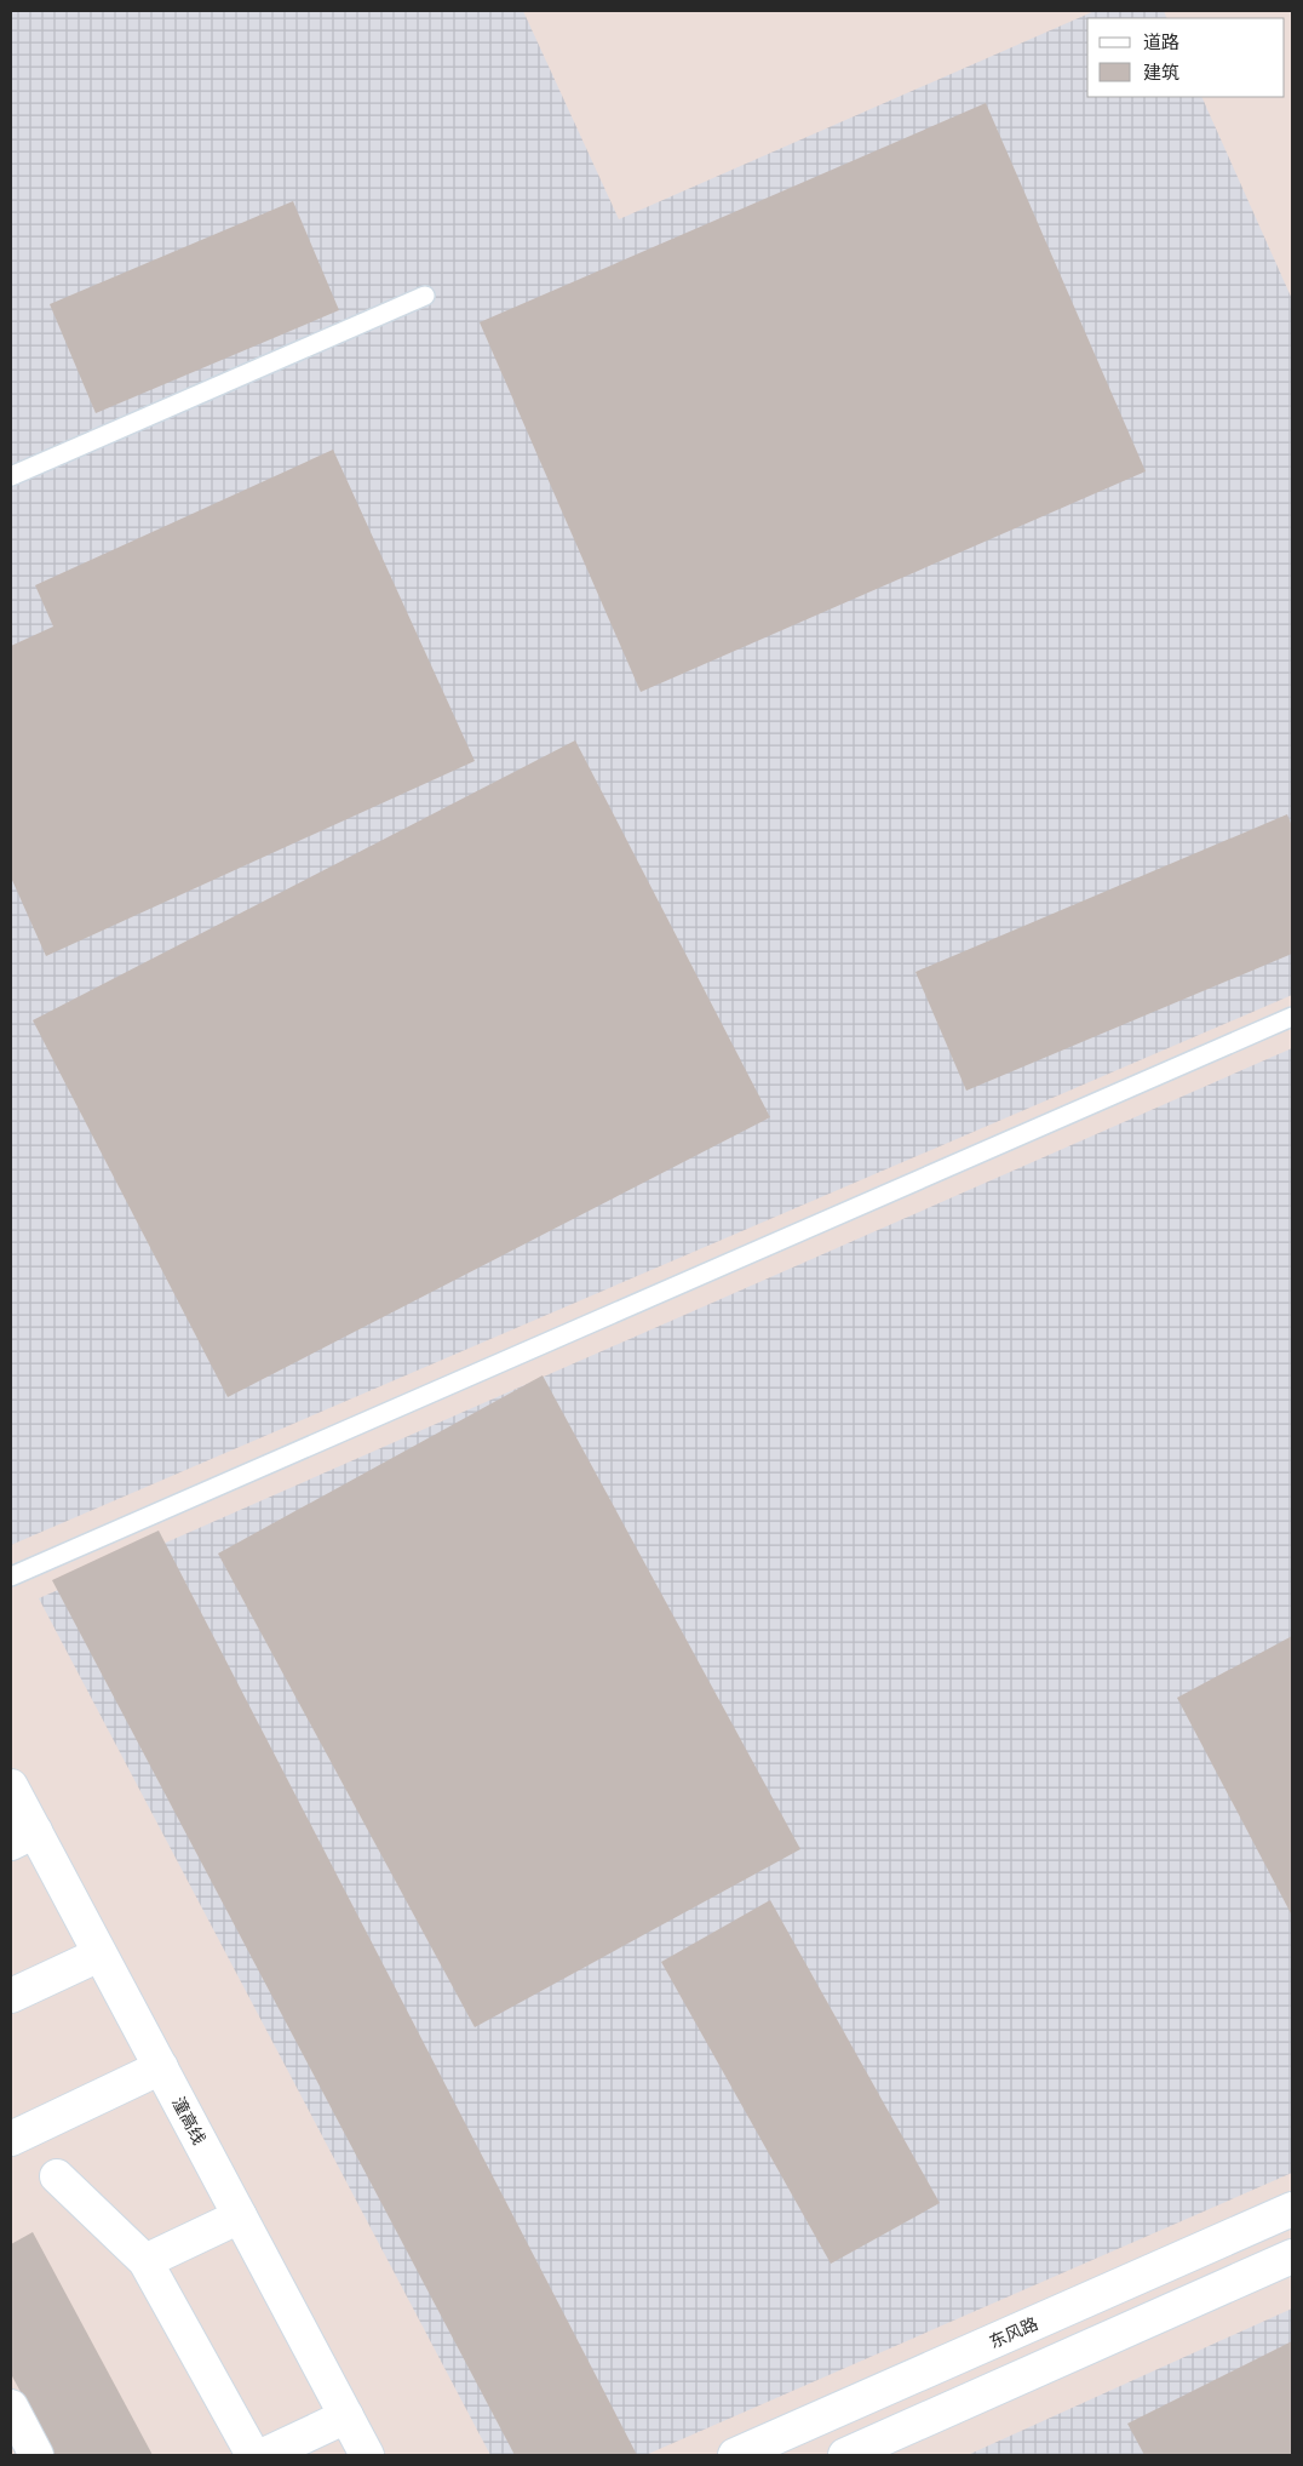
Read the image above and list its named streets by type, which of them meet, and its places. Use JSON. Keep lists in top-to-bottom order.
{
  "streets": {
    "street": ["潼高线", "东风路"]
  },
  "legend": ["道路", "建筑"]
}
